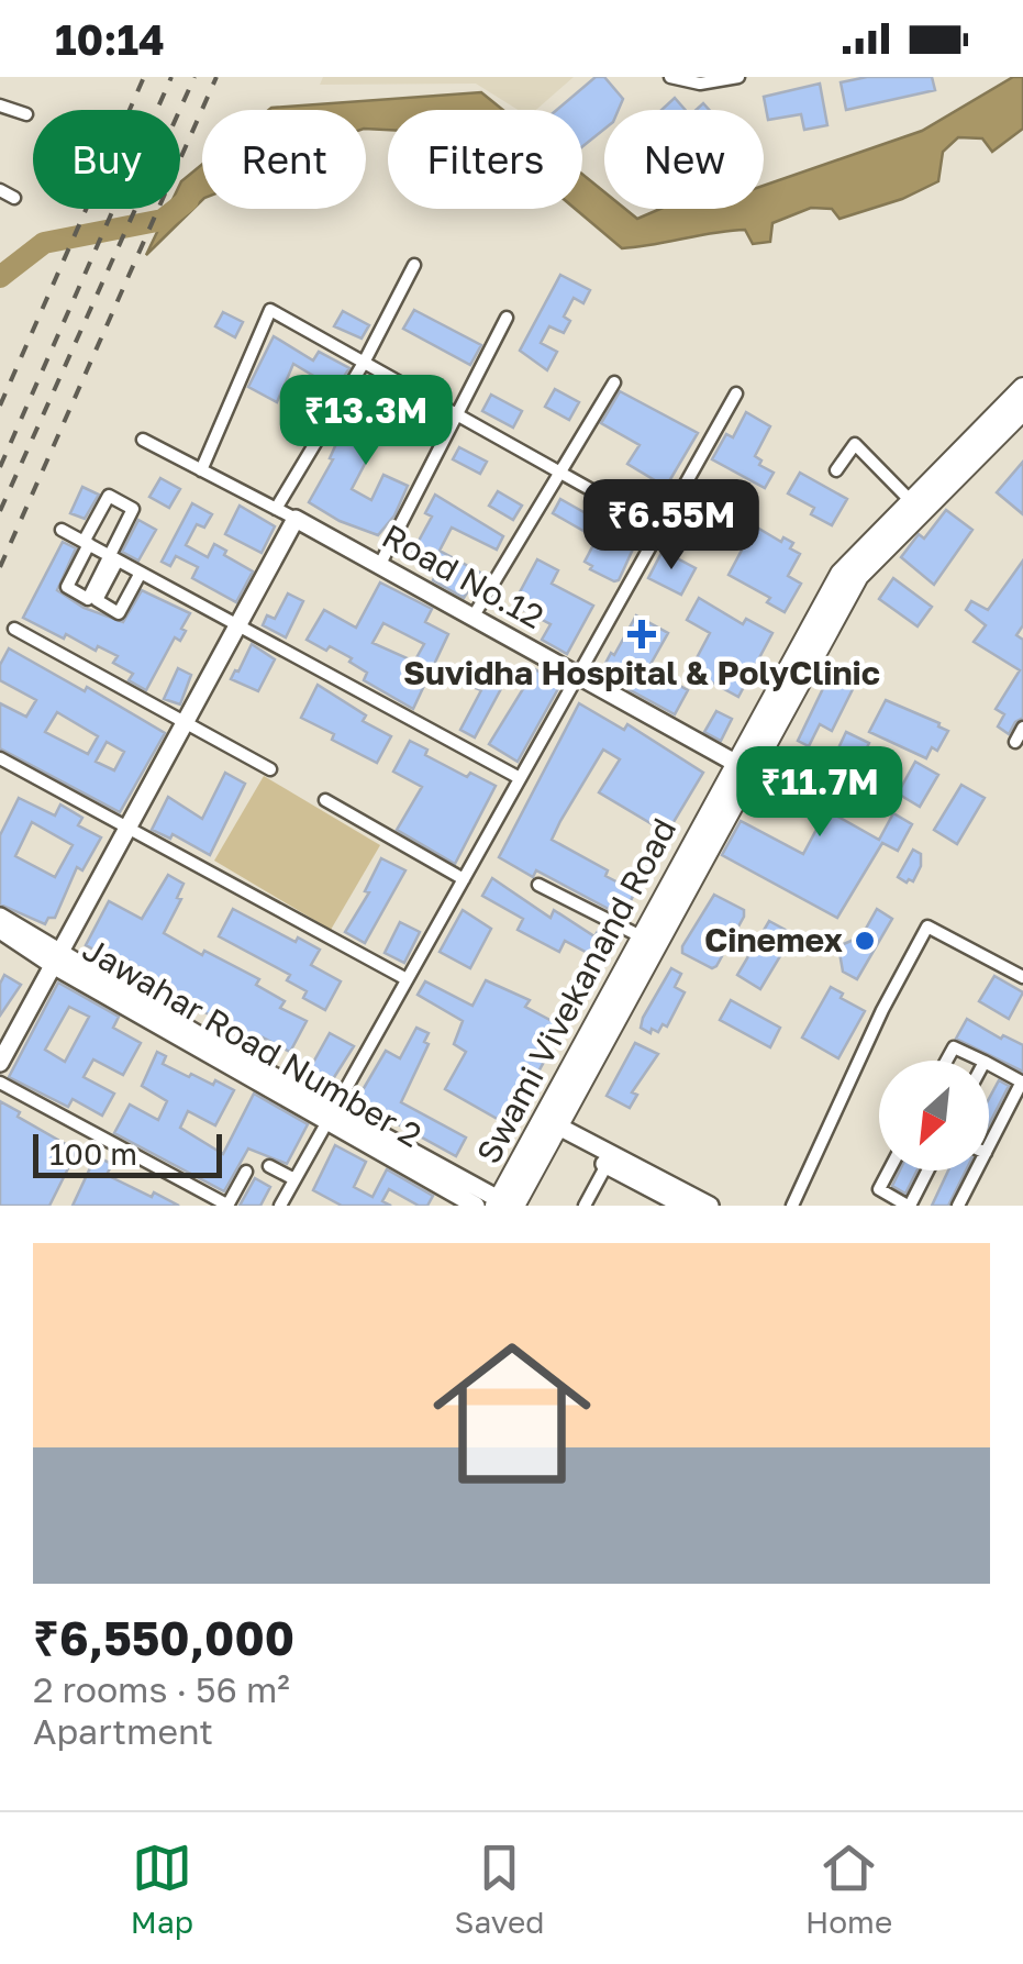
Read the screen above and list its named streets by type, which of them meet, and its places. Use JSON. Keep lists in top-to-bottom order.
{
  "streets": {
    "main road": ["Swami Vivekanand Road"],
    "street": ["Road No.12", "Jawahar Road Number 2"]
  },
  "crossings": [
    ["Road No.12", "Swami Vivekanand Road"],
    ["Swami Vivekanand Road", "Jawahar Road Number 2"]
  ],
  "places": {
    "health": ["Suvidha Hospital & PolyClinic"],
    "other": ["Cinemex"]
  },
  "scale_bar": "100 m",
  "north": "bottom left",
  "page": {
    "status": "10:14",
    "chip": [
      "Buy",
      "Rent",
      "Filters",
      "New"
    ],
    "price": ["₹13.3M", "₹6.55M", "₹11.7M"],
    "scale": "100 m",
    "list": [
      {
        "name": "₹6,550,000",
        "note": "2 rooms · 56 m² · Apartment"
      }
    ],
    "tabs": ["Map", "Saved", "Home"]
  }
}
